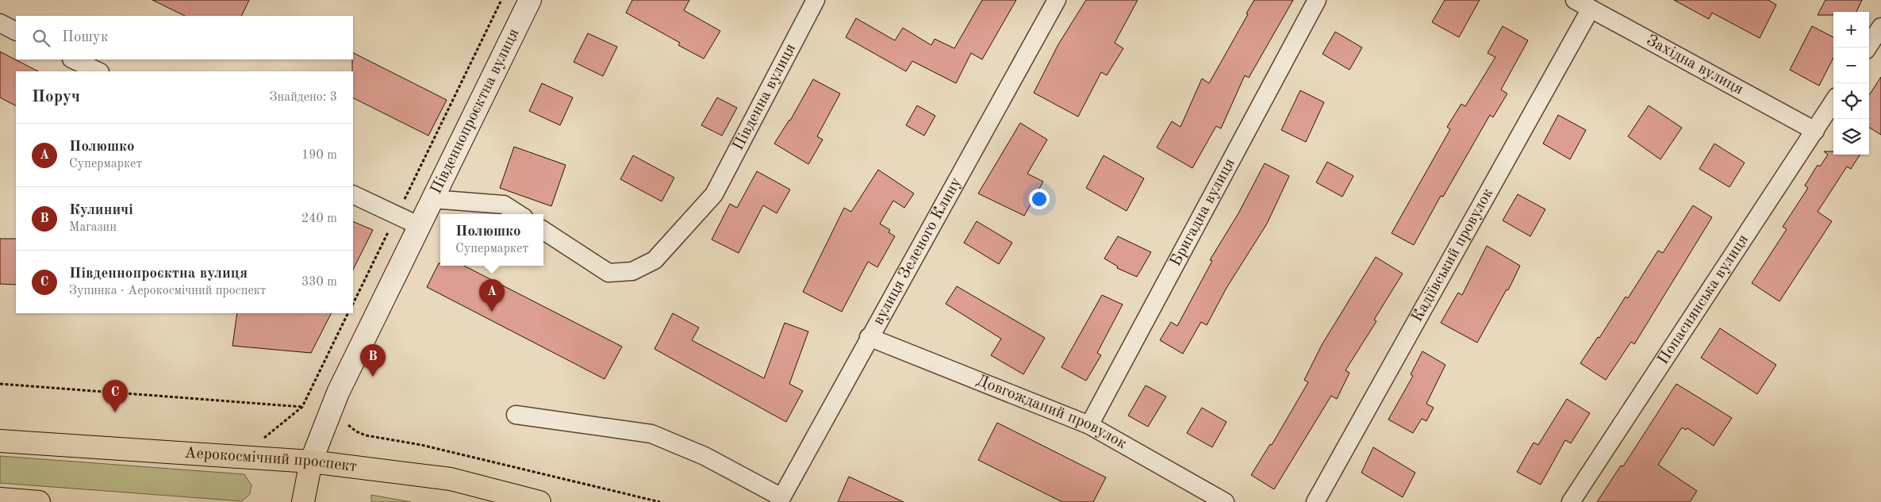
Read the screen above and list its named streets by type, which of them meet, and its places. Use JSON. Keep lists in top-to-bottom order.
{
  "streets": {
    "main road": ["Південнопроєктна вулиця", "Аерокосмічний проспект"],
    "street": [
      "Західна вулиця",
      "Південна вулиця",
      "Бригадна вулиця",
      "вулиця Зеленого Клину",
      "Кадіївський провулок",
      "Попаснянська вулиця",
      "Довгожданий провулок"
    ]
  },
  "crossings": [
    ["Західна вулиця", "Кадіївський провулок"],
    ["Західна вулиця", "Попаснянська вулиця"],
    ["Південнопроєктна вулиця", "Аерокосмічний проспект"],
    ["Бригадна вулиця", "Довгожданий провулок"],
    ["вулиця Зеленого Клину", "Довгожданий провулок"]
  ],
  "page": {
    "map_buttons": ["+", "−"],
    "search": "Пошук",
    "heading": ["Поруч", "Знайдено: 3"],
    "list": [
      {
        "mark": "A",
        "name": "Полюшко",
        "note": "Супермаркет",
        "value": "190 m"
      },
      {
        "mark": "B",
        "name": "Кулиничі",
        "note": "Магазин",
        "value": "240 m"
      },
      {
        "mark": "C",
        "name": "Південнопроєктна вулиця",
        "note": "Зупинка · Аерокосмічний проспект",
        "value": "330 m"
      }
    ],
    "popup": ["Полюшко", "Супермаркет"],
    "pins": ["A", "B", "C"]
  }
}
